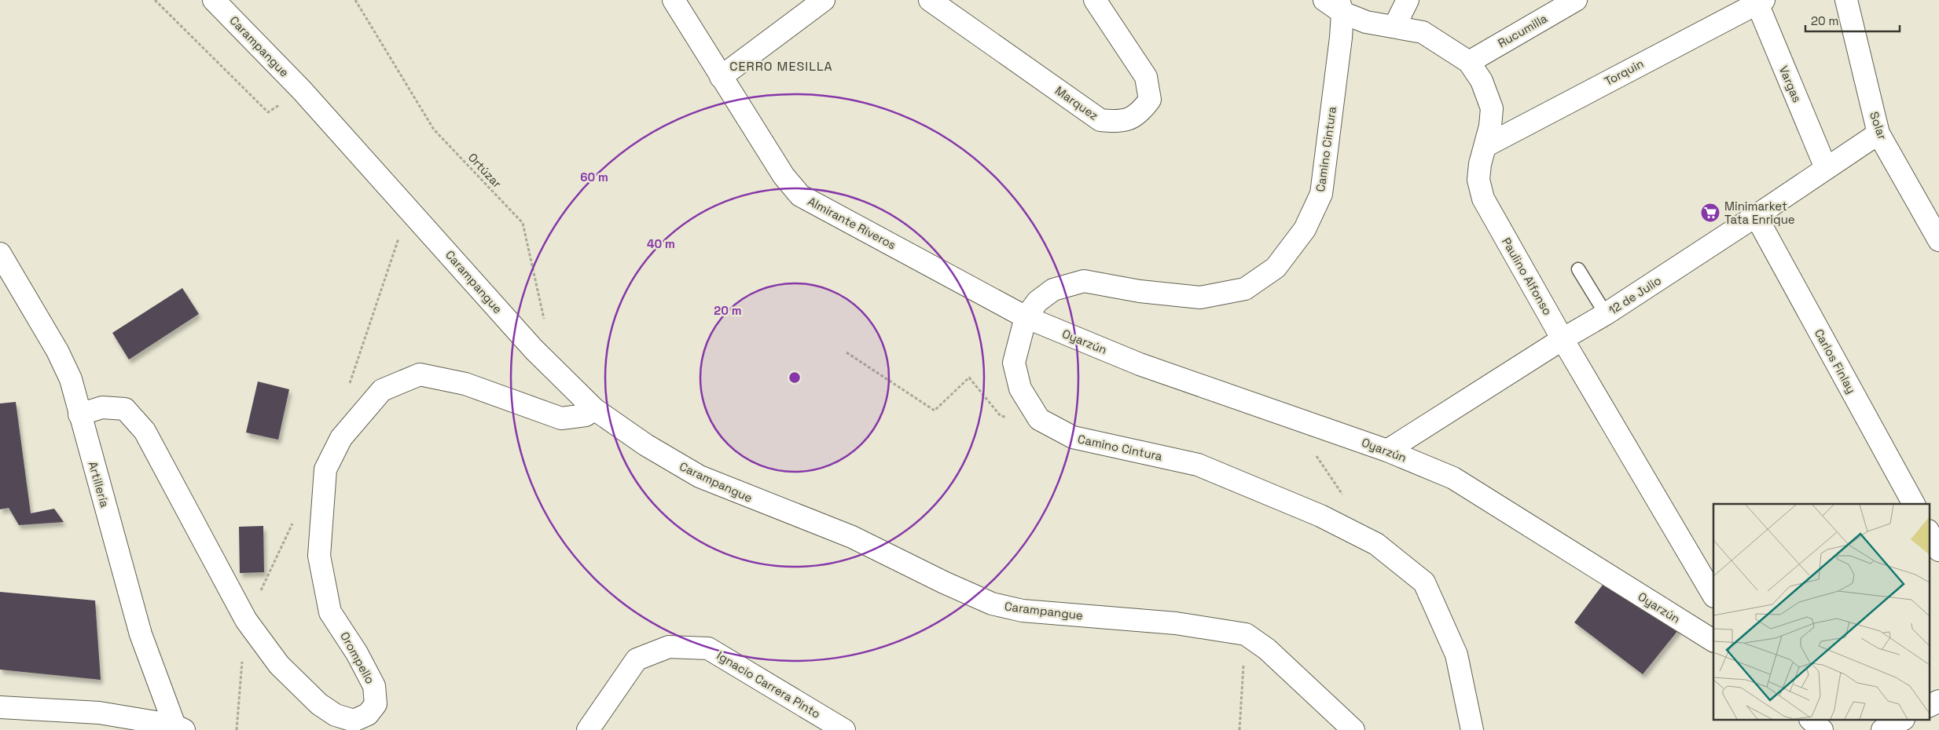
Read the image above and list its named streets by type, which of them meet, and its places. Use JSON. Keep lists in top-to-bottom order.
{
  "streets": {
    "street": [
      "Rucumilla",
      "Carampangue",
      "Torquin",
      "Vargas",
      "Marquez",
      "Solar",
      "Camino Cintura",
      "Almirante Riveros",
      "Paulino Alfonso",
      "12 de Julio",
      "Oyarzún",
      "Carlos Finlay",
      "Artillería",
      "Orompello",
      "Ignacio Carrera Pinto"
    ],
    "path": ["Ortúzar"]
  },
  "crossings": [
    ["Rucumilla", "Paulino Alfonso"],
    ["Carampangue", "Orompello"],
    ["Torquin", "Vargas"],
    ["Torquin", "Paulino Alfonso"],
    ["Vargas", "12 de Julio"],
    ["Solar", "12 de Julio"],
    ["Camino Cintura", "Almirante Riveros"],
    ["Camino Cintura", "Paulino Alfonso"],
    ["Camino Cintura", "Oyarzún"],
    ["Almirante Riveros", "Oyarzún"],
    ["Paulino Alfonso", "12 de Julio"],
    ["12 de Julio", "Oyarzún"],
    ["12 de Julio", "Carlos Finlay"],
    ["Artillería", "Orompello"]
  ],
  "districts": ["CERRO MESILLA"],
  "places": {
    "supermarket": ["Minimarket Tata Enrique"]
  },
  "scale_bar": "20 m",
  "rings": ["60 m", "40 m", "20 m"]
}
